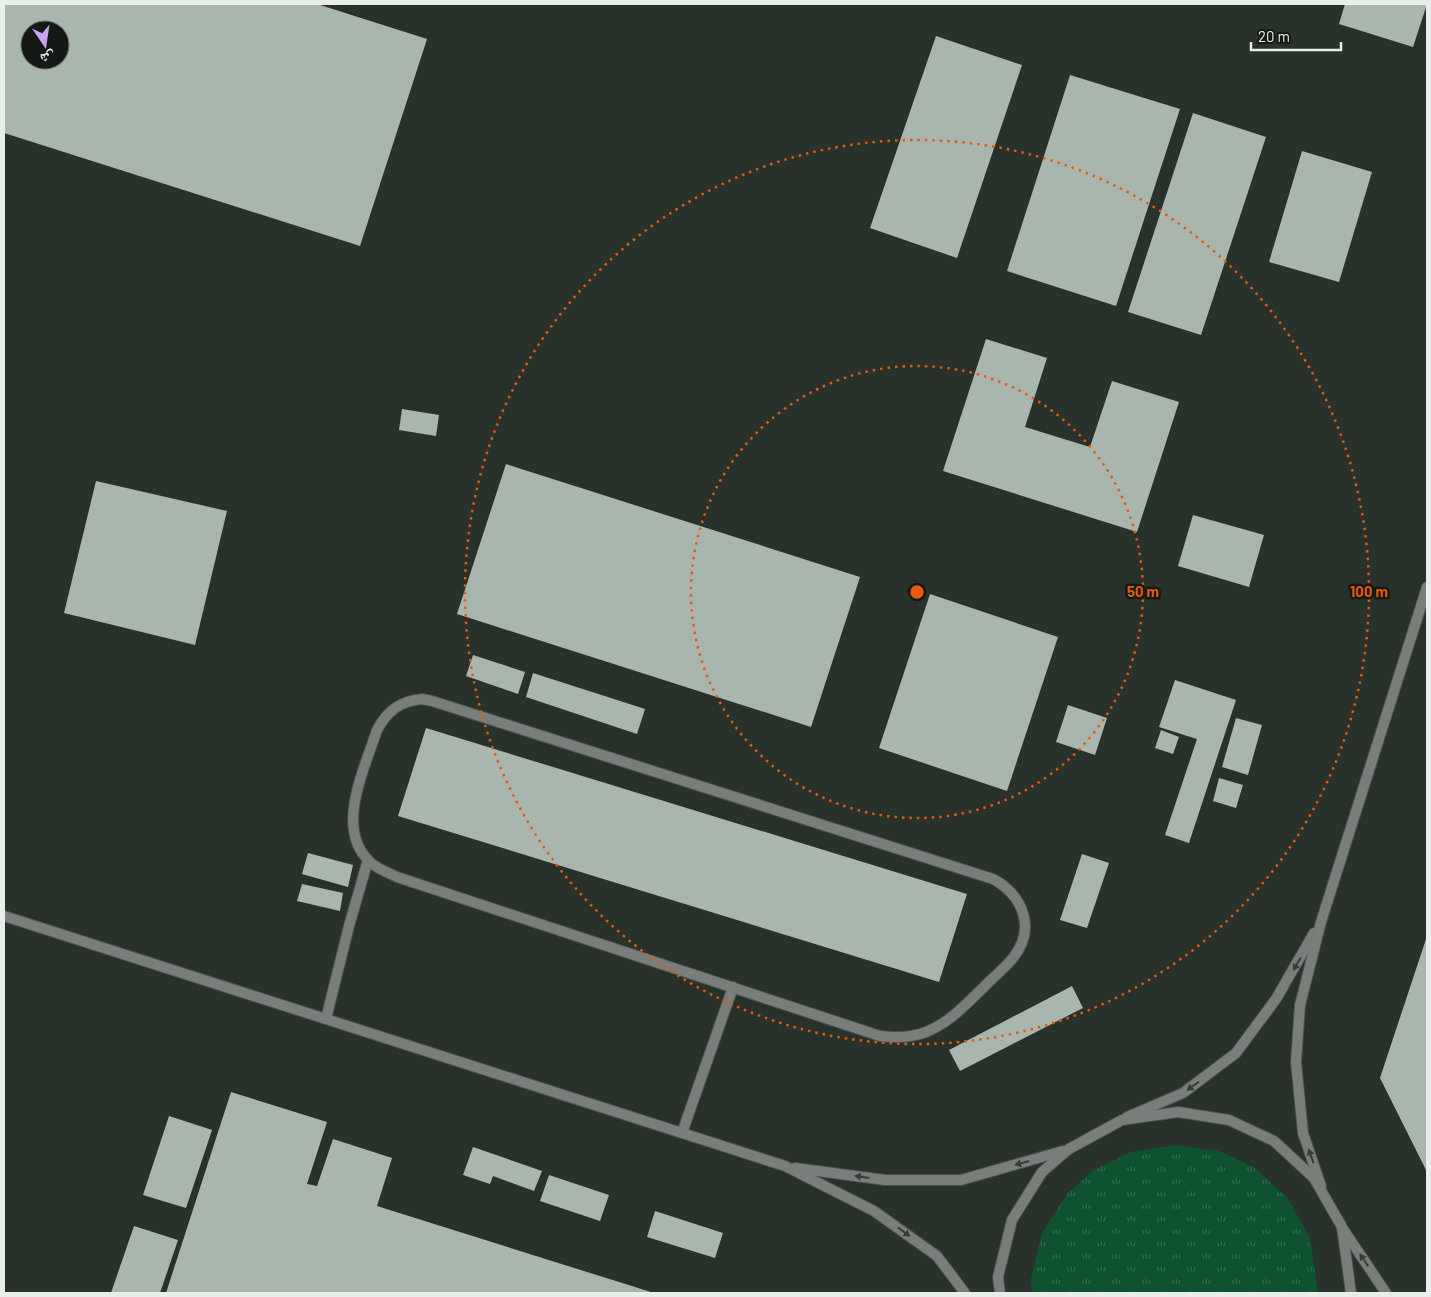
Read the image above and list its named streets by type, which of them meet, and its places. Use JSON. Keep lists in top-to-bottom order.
{
  "scale_bar": "20 m",
  "north": "bottom",
  "rings": ["50 m", "100 m"]
}
